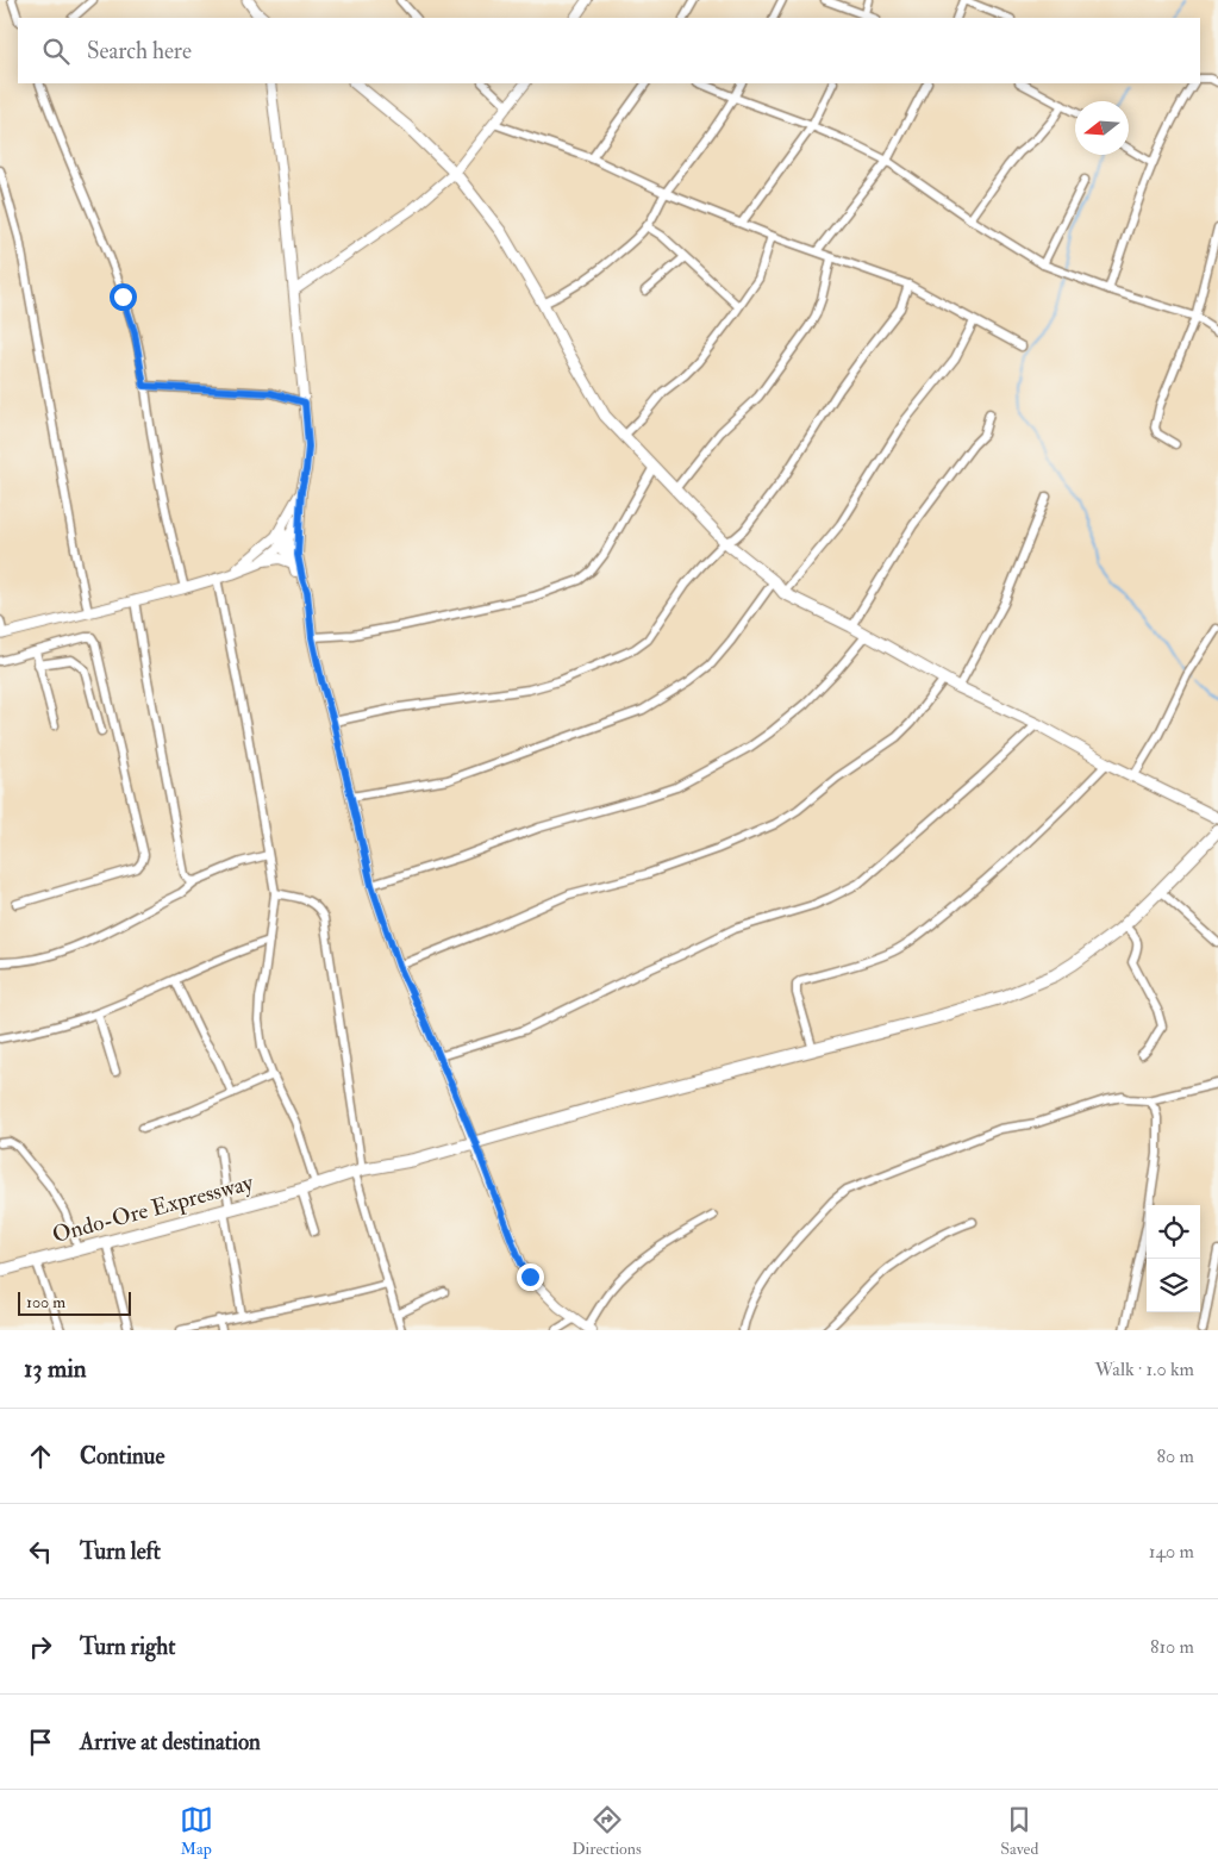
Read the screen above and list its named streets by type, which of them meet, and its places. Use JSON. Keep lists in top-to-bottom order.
{
  "streets": {
    "main road": ["Ondo-Ore Expressway"]
  },
  "scale_bar": "100 m",
  "north": "left",
  "page": {
    "search": "Search here",
    "scale": "100 m",
    "heading": ["13 min", "Walk · 1.0 km"],
    "list": [
      ["Continue", "80 m"],
      ["Turn left", "140 m"],
      ["Turn right", "810 m"],
      "Arrive at destination"
    ],
    "nav": ["Map", "Directions", "Saved"]
  }
}
